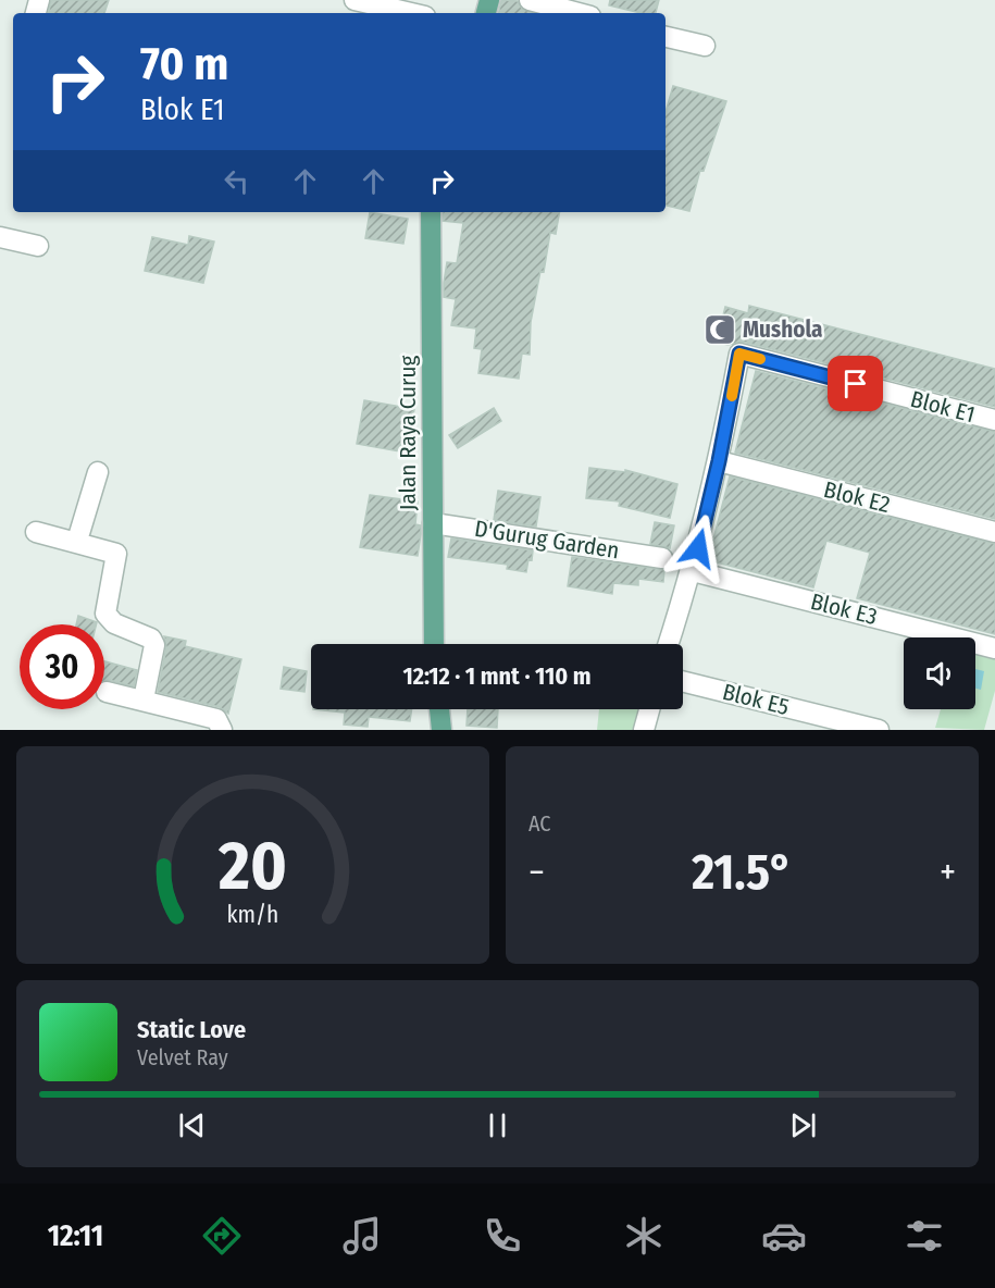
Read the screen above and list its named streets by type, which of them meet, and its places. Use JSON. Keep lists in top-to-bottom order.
{
  "streets": {
    "main road": ["Jalan Raya Curug"],
    "street": [
      "Blok E1",
      "Blok E2",
      "D'Gurug Garden",
      "Blok E3",
      "Blok E5"
    ]
  },
  "crossings": [
    ["Blok E1", "Blok E2"],
    ["Jalan Raya Curug", "D'Gurug Garden"]
  ],
  "places": {
    "mosque": ["Mushola"]
  },
  "page": {
    "turn": ["70 m", "Blok E1"],
    "limit": "30",
    "trip": "12:12 · 1 mnt · 110 m",
    "tile": "AC",
    "heat": ["−", "21.5°", "+"],
    "song": ["Static Love", "Velvet Ray"],
    "tabs": "12:11",
    "gauge": ["20", "km/h"]
  }
}
